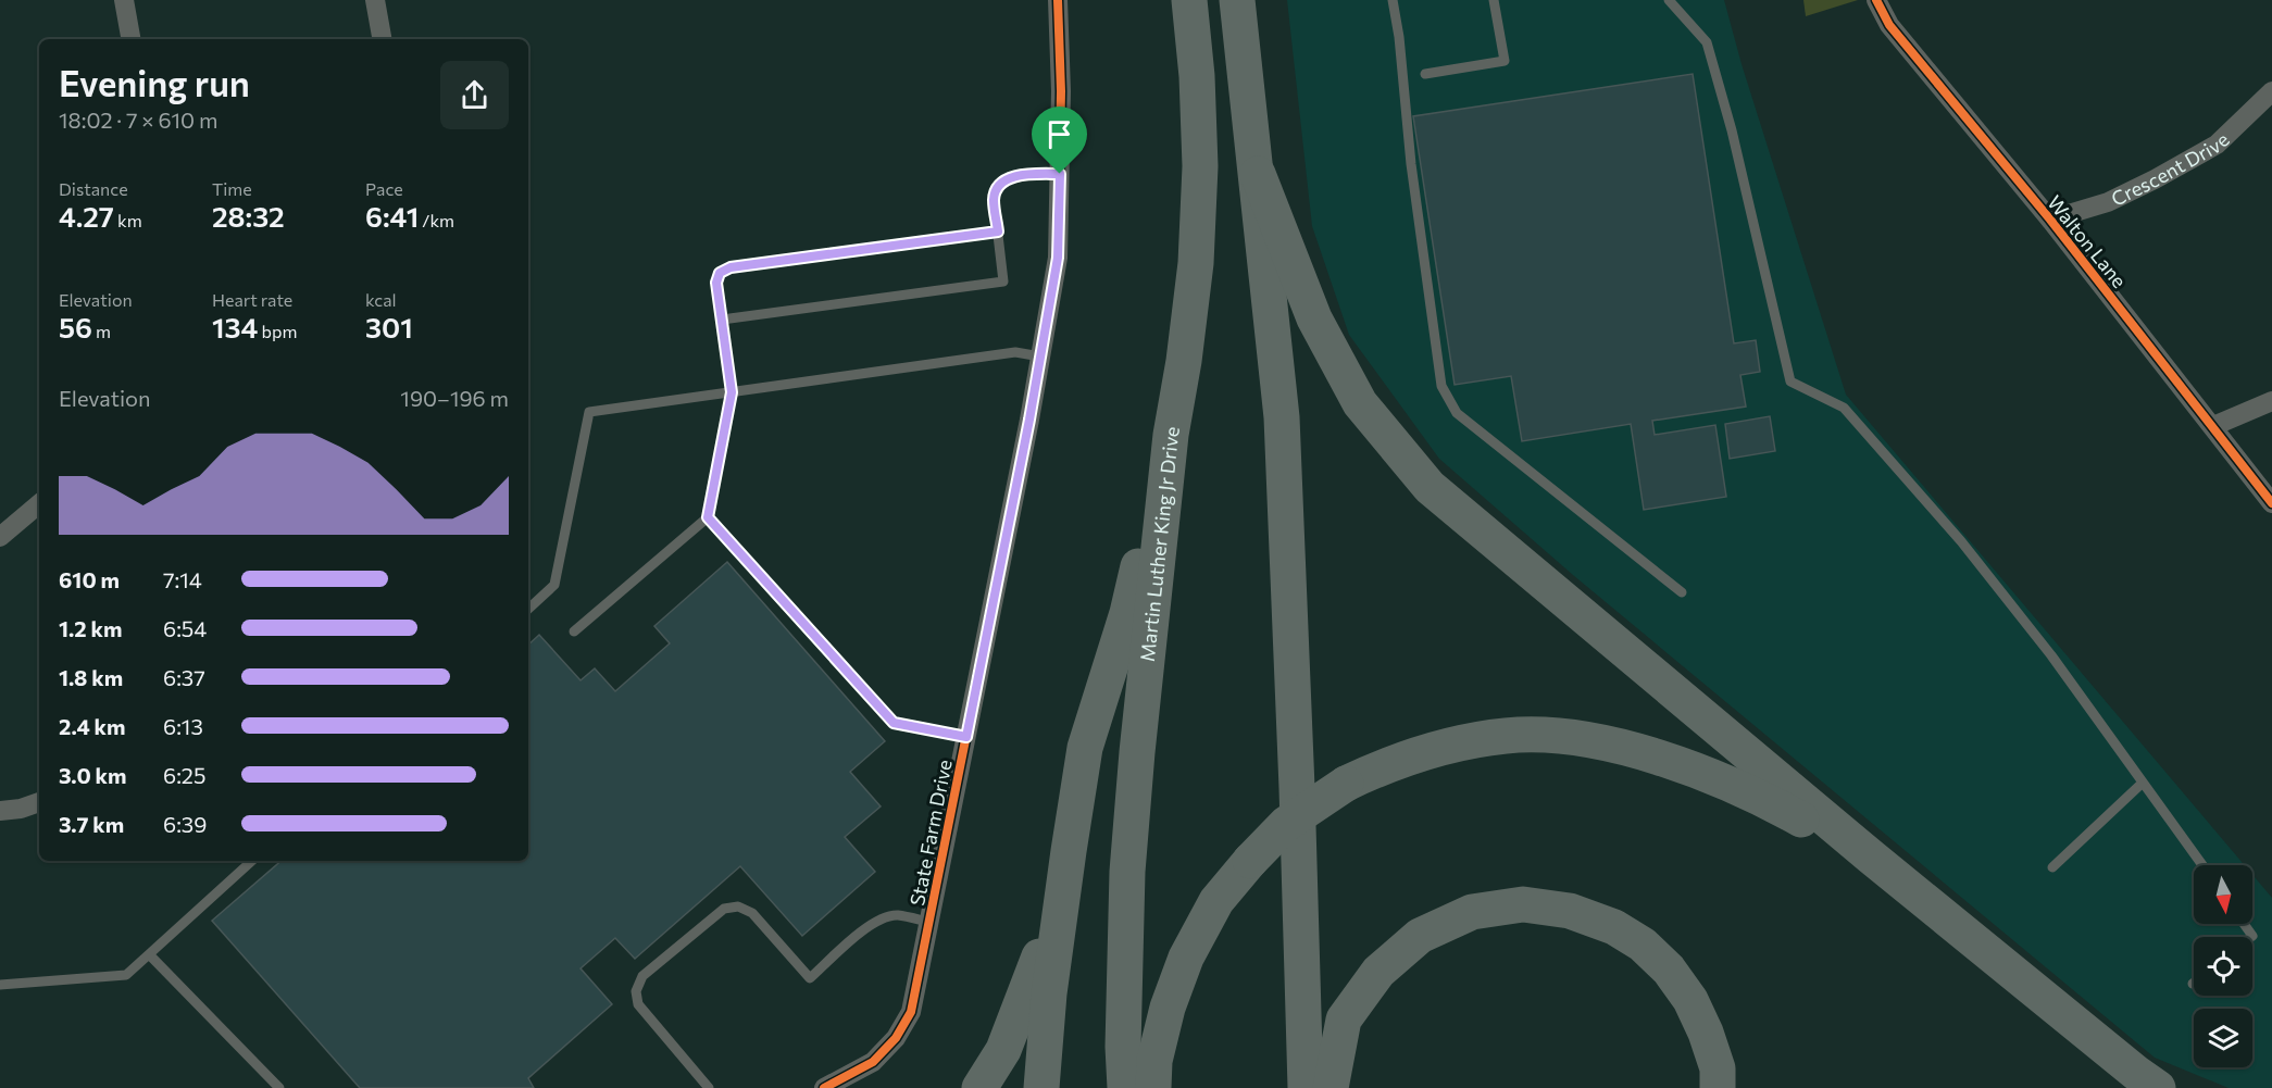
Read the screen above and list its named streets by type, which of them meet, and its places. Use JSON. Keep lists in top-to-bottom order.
{
  "streets": {
    "highway": ["Martin Luther King Jr Drive"],
    "street": ["Crescent Drive", "Walton Lane", "State Farm Drive"]
  },
  "crossings": [
    ["Crescent Drive", "Walton Lane"]
  ],
  "north": "bottom",
  "page": {
    "heading": ["Evening run", "18:02 · 7 × 610 m"],
    "stats": [
      ["Distance", "4.27 km"],
      ["Time", "28:32"],
      ["Pace", "6:41 /km"],
      ["Elevation", "56 m"],
      ["Heart rate", "134 bpm"],
      ["kcal", "301"]
    ],
    "chart": ["Elevation", "190–196 m"],
    "list": [
      {
        "name": "610 m",
        "note": "7:14"
      },
      {
        "name": "1.2 km",
        "note": "6:54"
      },
      {
        "name": "1.8 km",
        "note": "6:37"
      },
      {
        "name": "2.4 km",
        "note": "6:13"
      },
      {
        "name": "3.0 km",
        "note": "6:25"
      },
      {
        "name": "3.7 km",
        "note": "6:39"
      }
    ]
  }
}
